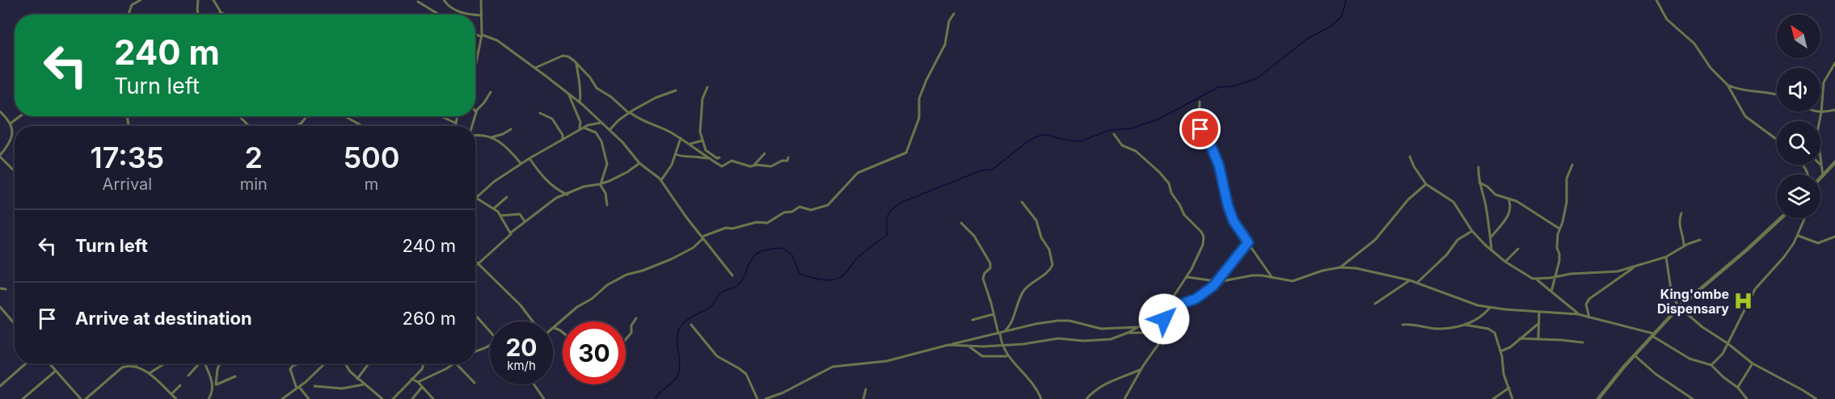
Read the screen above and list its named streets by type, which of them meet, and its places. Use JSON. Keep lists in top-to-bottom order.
{
  "places": {
    "hospital": ["King'ombe Dispensary"]
  },
  "north": "top left",
  "page": {
    "turn": ["240 m", "Turn left"],
    "eta": [
      "17:35",
      "Arrival",
      "2",
      "min",
      "500",
      "m"
    ],
    "list": [
      {
        "name": "Turn left",
        "value": "240 m"
      },
      {
        "name": "Arrive at destination",
        "value": "260 m"
      }
    ],
    "speed": "20 km/h",
    "limit": "30"
  }
}
